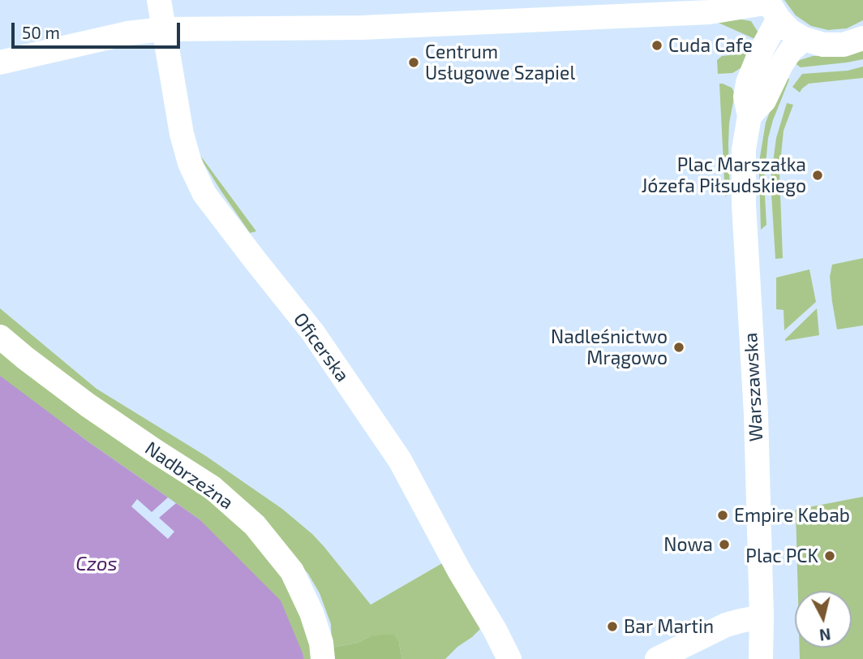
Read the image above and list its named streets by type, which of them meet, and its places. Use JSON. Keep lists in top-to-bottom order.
{
  "streets": {
    "street": ["Oficerska", "Warszawska", "Nadbrzeżna"]
  },
  "water": ["Czos"],
  "places": [
    "Cuda Cafe",
    "Centrum Usługowe Szapiel",
    "Plac Marszałka Józefa Piłsudskiego",
    "Nadleśnictwo Mrągowo",
    "Empire Kebab",
    "Nowa",
    "Plac PCK",
    "Bar Martin"
  ],
  "scale_bar": "50 m",
  "north": "bottom"
}
